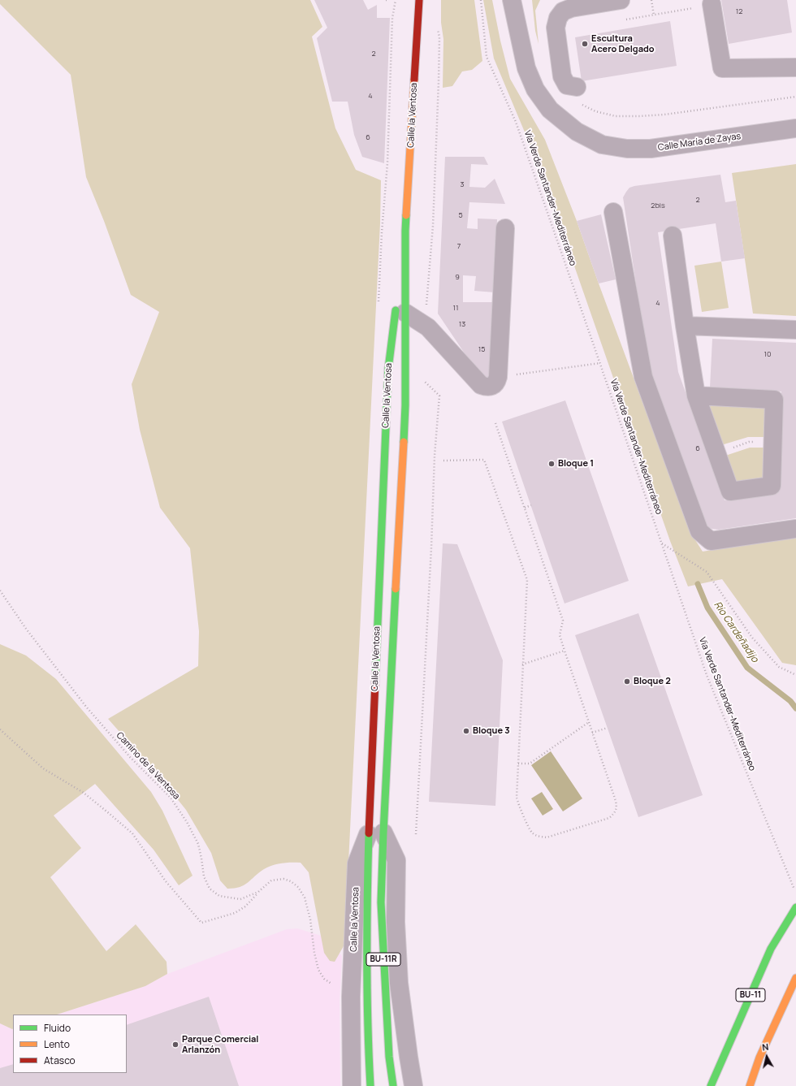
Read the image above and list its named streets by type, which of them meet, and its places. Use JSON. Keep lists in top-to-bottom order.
{
  "streets": {
    "main road": ["Calle la Ventosa", "BU-11R", "BU-11"],
    "street": ["Calle María de Zayas"],
    "path": ["Vía Verde Santander-Mediterráneo", "Camino de la Ventosa"]
  },
  "crossings": [
    ["Calle la Ventosa", "Camino de la Ventosa"],
    ["Calle la Ventosa", "BU-11R"]
  ],
  "water": ["Río Cardeñadijo"],
  "places": [
    "Escultura Acero Delgado",
    "Bloque 1",
    "Bloque 2",
    "Bloque 3",
    "Parque Comercial Arlanzón"
  ],
  "house_numbers": [
    "12",
    "2",
    "4",
    "6",
    "3",
    "2",
    "2bis",
    "5",
    "7",
    "9",
    "4",
    "11",
    "13",
    "15",
    "10",
    "6"
  ],
  "legend": ["Fluido", "Lento", "Atasco"],
  "north": "top"
}
